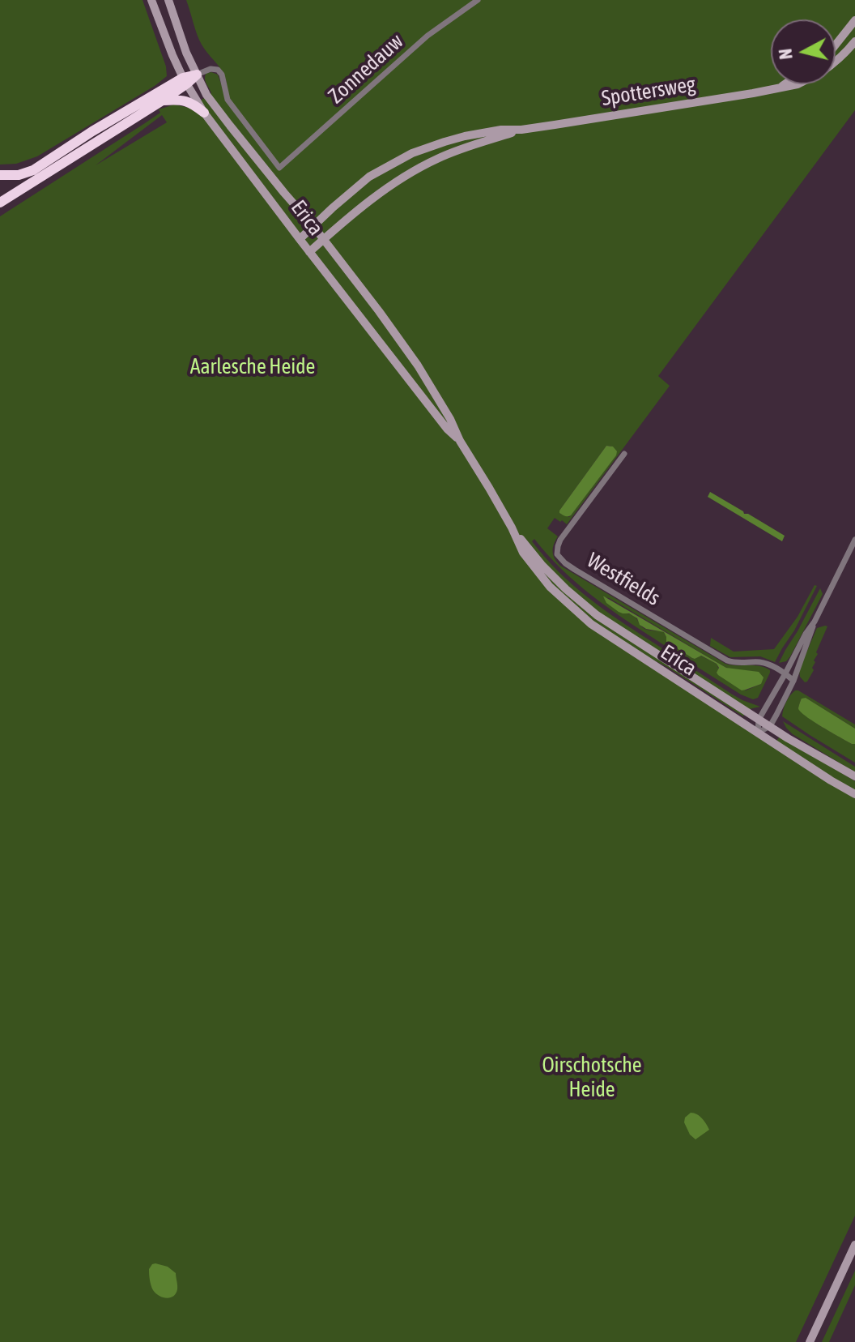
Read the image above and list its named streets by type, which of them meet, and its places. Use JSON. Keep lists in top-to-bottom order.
{
  "streets": {
    "street": [
      "Zonnedauw",
      "Spottersweg",
      "Erica",
      "Westfields"
    ]
  },
  "crossings": [
    ["Zonnedauw", "Erica"],
    ["Spottersweg", "Erica"]
  ],
  "parks": ["Aarlesche Heide", "Oirschotsche Heide"],
  "north": "left"
}
